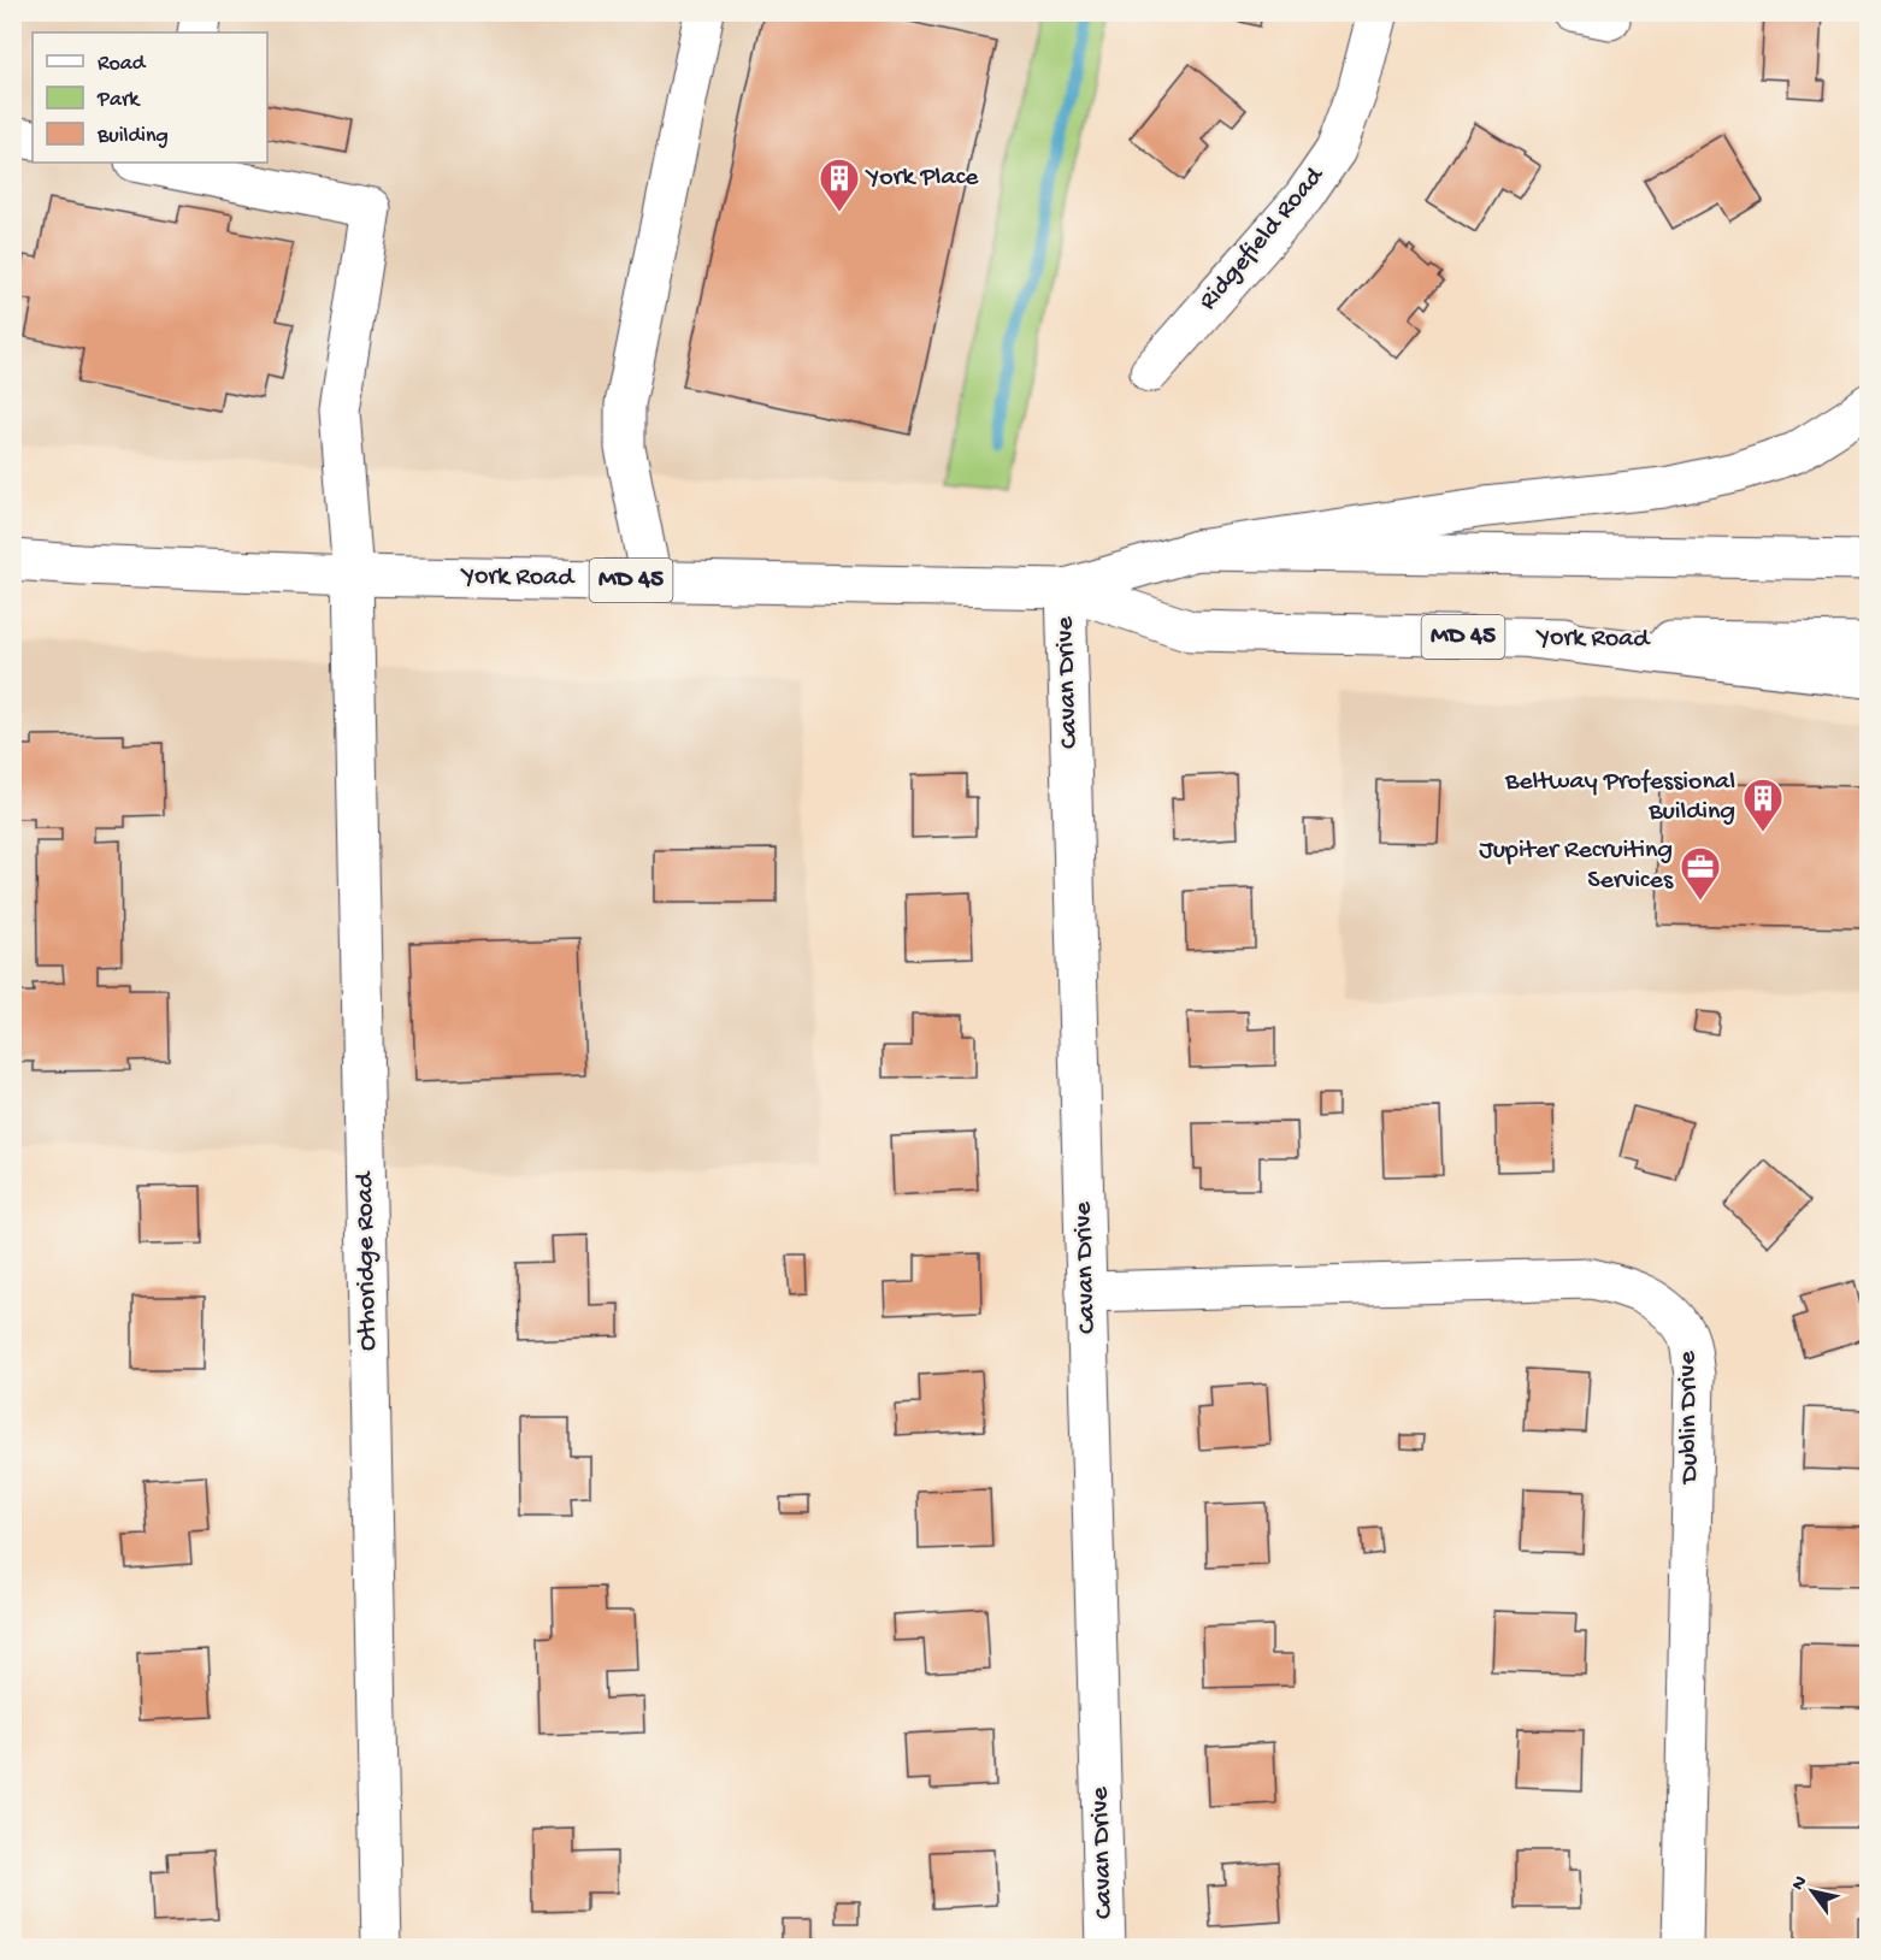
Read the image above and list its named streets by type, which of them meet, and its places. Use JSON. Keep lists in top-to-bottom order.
{
  "streets": {
    "main road": [
      "Ridgefield Road",
      "York Road",
      "MD 45",
      "Cavan Drive",
      "Othoridge Road",
      "Dublin Drive"
    ]
  },
  "crossings": [
    ["York Road", "Cavan Drive"],
    ["York Road", "Othoridge Road"],
    ["Cavan Drive", "Dublin Drive"]
  ],
  "places": {
    "building": ["York Place", "Beltway Professional Building"],
    "office": ["Jupiter Recruiting Services"]
  },
  "legend": ["Road", "Park", "Building"],
  "north": "top left"
}
